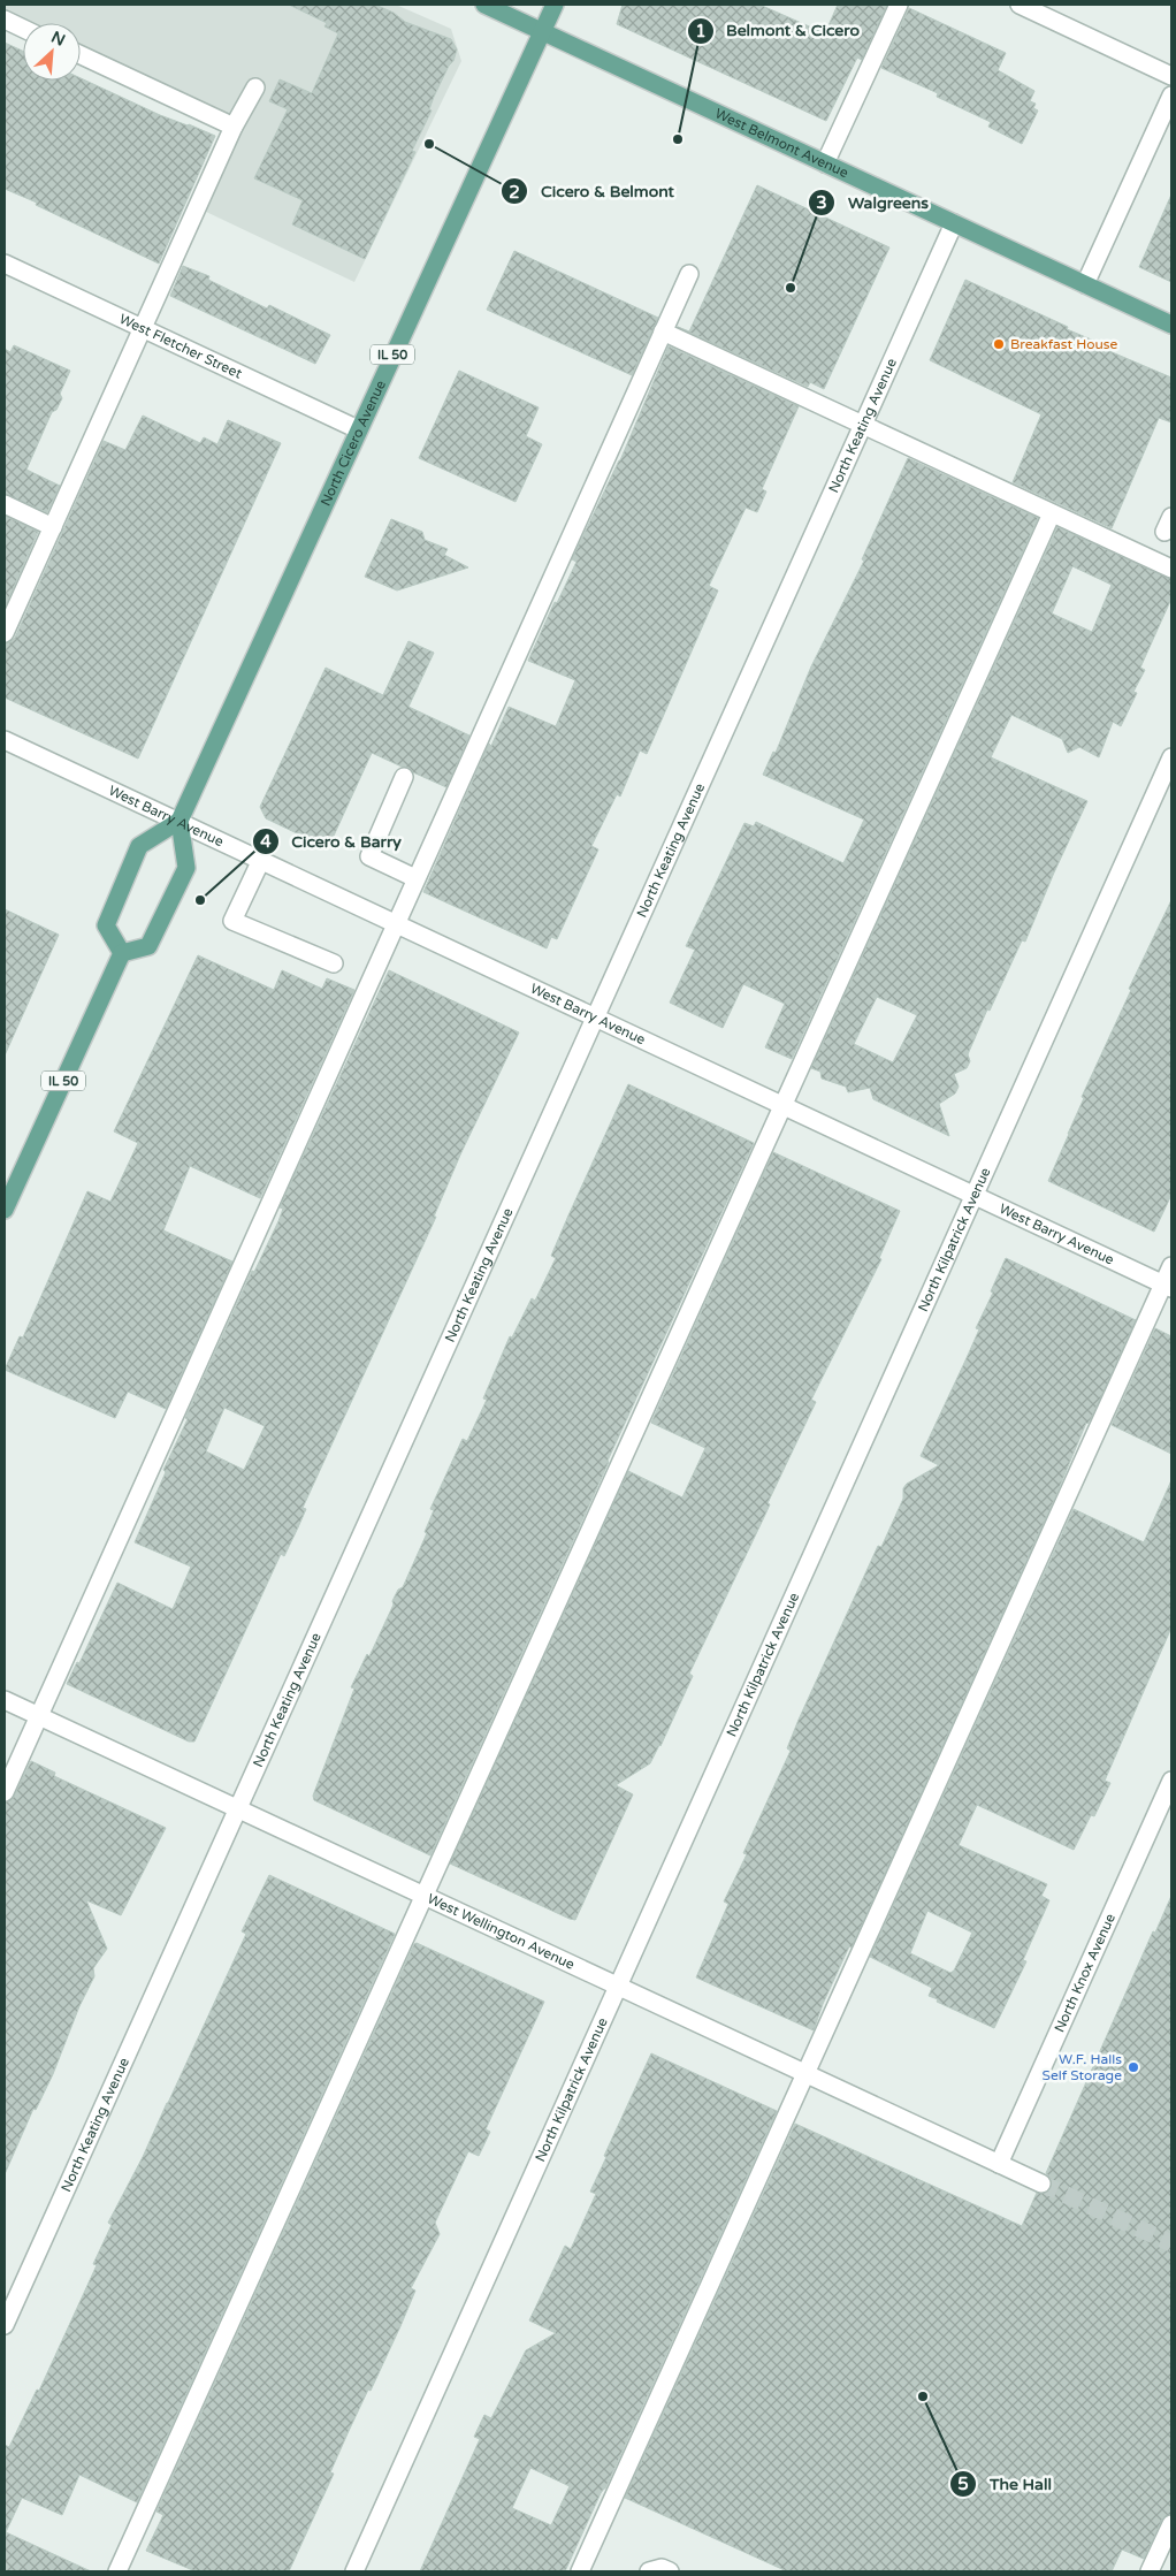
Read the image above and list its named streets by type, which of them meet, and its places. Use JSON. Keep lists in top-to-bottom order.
{
  "streets": {
    "main road": ["West Belmont Avenue", "IL 50", "North Cicero Avenue"],
    "street": [
      "West Fletcher Street",
      "North Keating Avenue",
      "West Barry Avenue",
      "North Kilpatrick Avenue",
      "West Wellington Avenue",
      "North Knox Avenue"
    ]
  },
  "crossings": [
    ["West Belmont Avenue", "North Keating Avenue"],
    ["West Belmont Avenue", "North Cicero Avenue"],
    ["West Fletcher Street", "North Cicero Avenue"],
    ["North Keating Avenue", "West Barry Avenue"],
    ["North Keating Avenue", "West Wellington Avenue"],
    ["North Cicero Avenue", "West Barry Avenue"],
    ["West Barry Avenue", "North Kilpatrick Avenue"],
    ["North Kilpatrick Avenue", "West Wellington Avenue"],
    ["West Wellington Avenue", "North Knox Avenue"]
  ],
  "places": [
    "Belmont & Cicero",
    "Cicero & Belmont",
    "Walgreens",
    "Breakfast House",
    "Cicero & Barry",
    "W.F. Halls Self Storage",
    "The Hall"
  ],
  "north": "top right"
}
